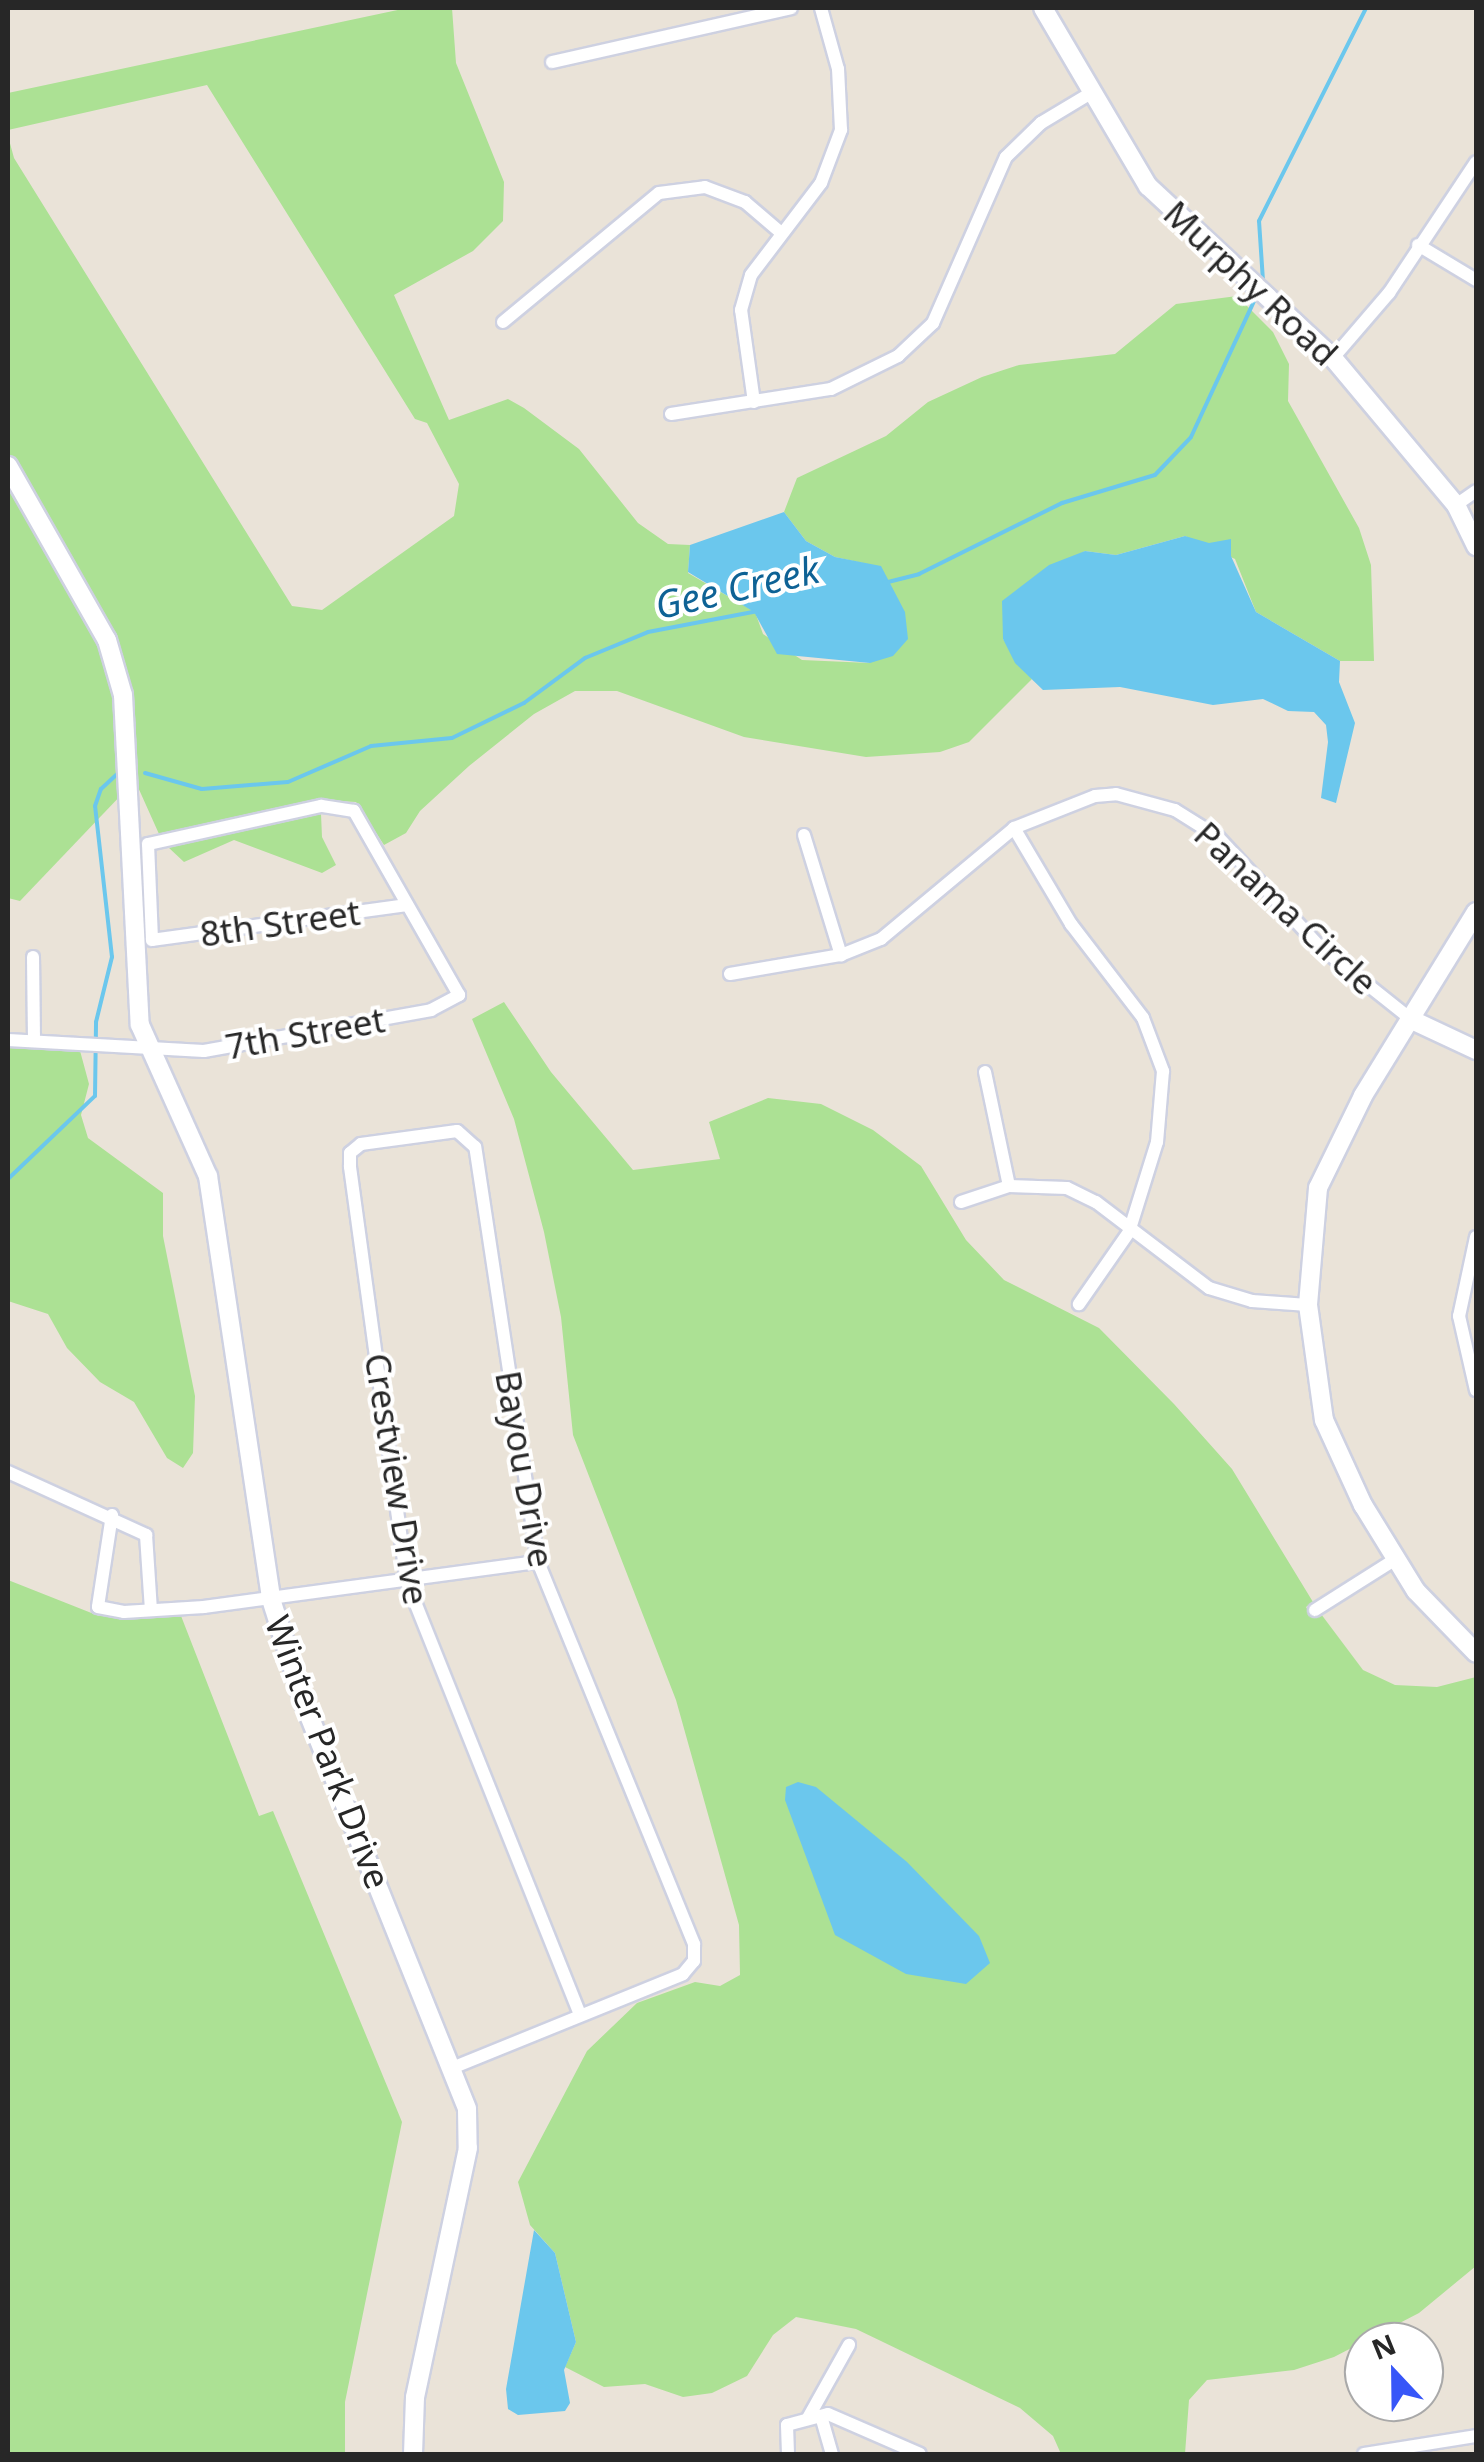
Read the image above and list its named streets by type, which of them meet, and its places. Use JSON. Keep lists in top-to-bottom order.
{
  "streets": {
    "street": [
      "Murphy Road",
      "Panama Circle",
      "8th Street",
      "7th Street",
      "Bayou Drive",
      "Crestview Drive",
      "Winter Park Drive"
    ]
  },
  "crossings": [
    ["8th Street", "7th Street"],
    ["7th Street", "Winter Park Drive"],
    ["Bayou Drive", "Crestview Drive"]
  ],
  "water": ["Gee Creek"],
  "north": "top"
}
